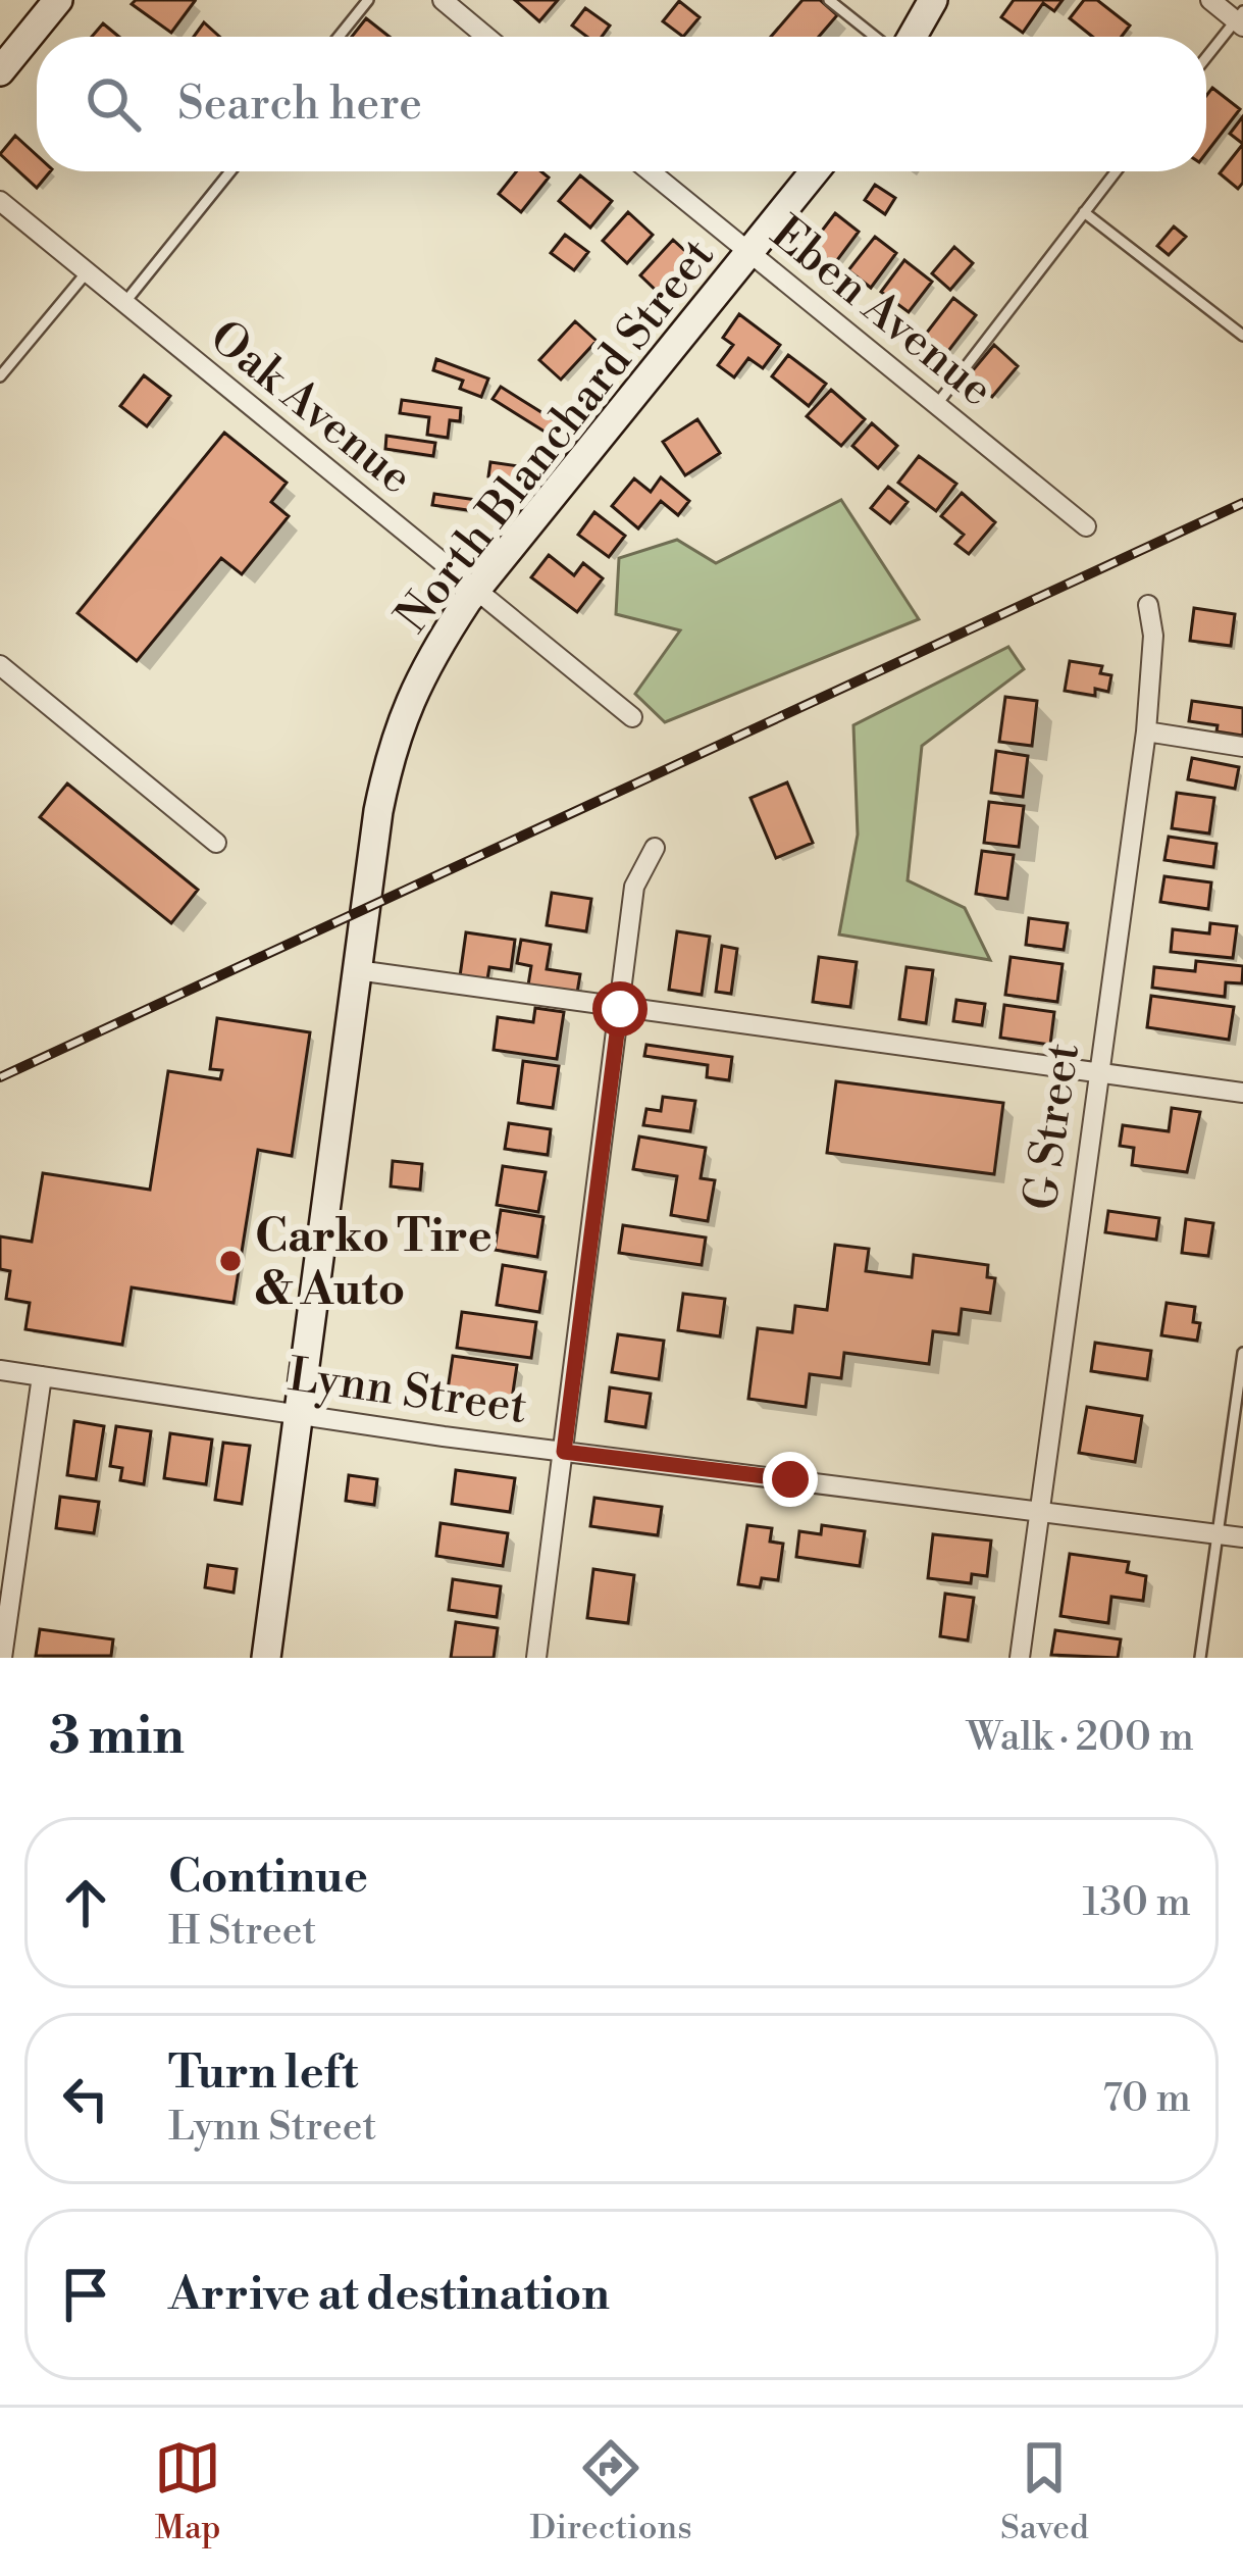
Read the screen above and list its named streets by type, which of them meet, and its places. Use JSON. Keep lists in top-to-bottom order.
{
  "streets": {
    "street": [
      "Eben Avenue",
      "Oak Avenue",
      "North Blanchard Street",
      "G Street",
      "Lynn Street"
    ]
  },
  "crossings": [
    ["Eben Avenue", "North Blanchard Street"],
    ["Oak Avenue", "North Blanchard Street"],
    ["North Blanchard Street", "Lynn Street"],
    ["G Street", "Lynn Street"]
  ],
  "places": ["Carko Tire & Auto"],
  "page": {
    "search": "Search here",
    "heading": ["3 min", "Walk · 200 m"],
    "list": [
      ["Continue", "H Street", "130 m"],
      ["Turn left", "Lynn Street", "70 m"],
      "Arrive at destination"
    ],
    "nav": ["Map", "Directions", "Saved"]
  }
}
